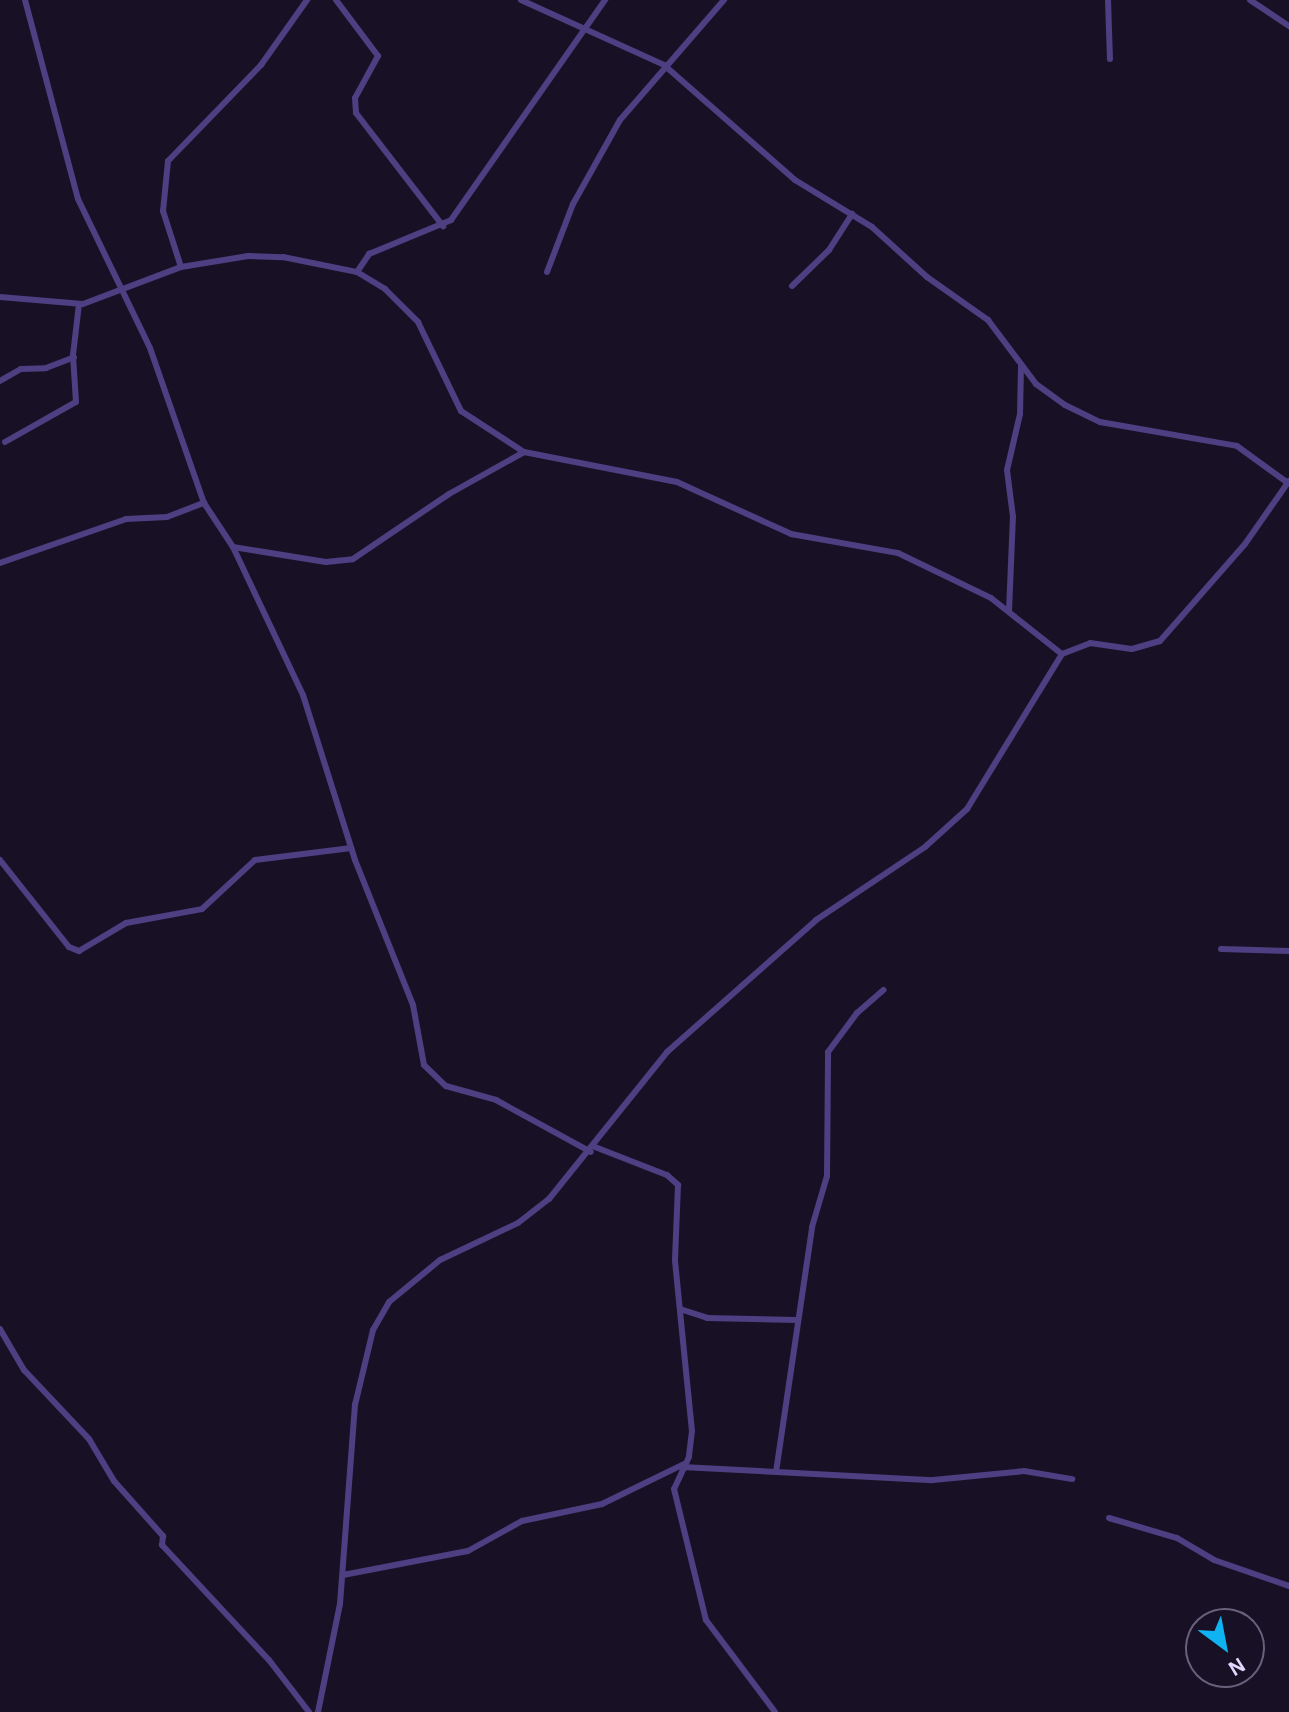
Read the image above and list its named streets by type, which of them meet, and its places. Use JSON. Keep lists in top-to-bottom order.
{
  "north": "bottom right"
}
